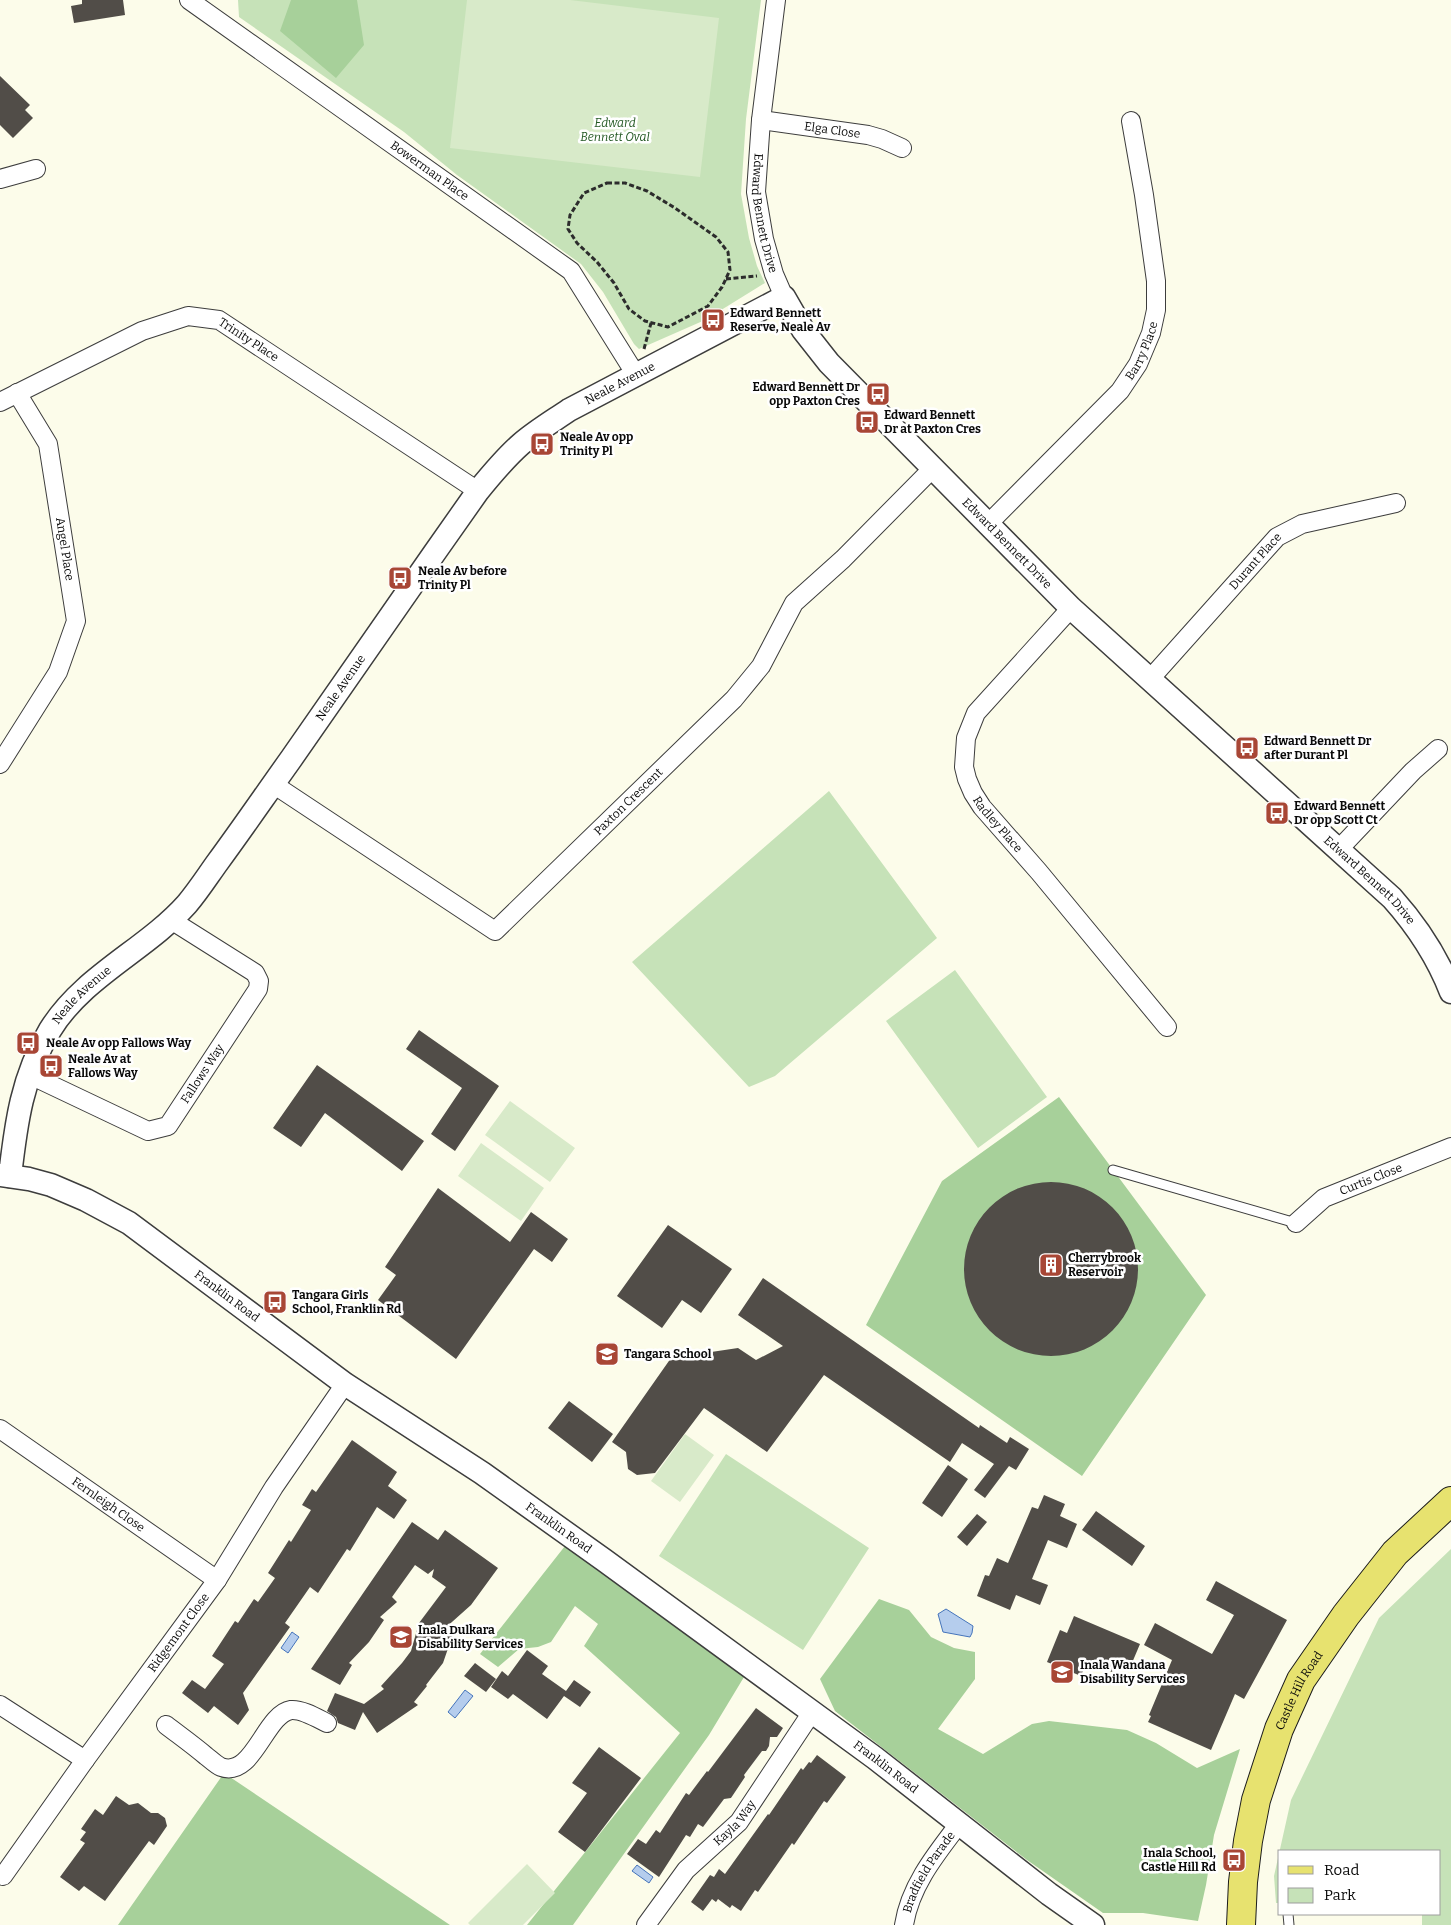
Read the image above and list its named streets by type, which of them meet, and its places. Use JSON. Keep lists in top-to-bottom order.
{
  "streets": {
    "main road": ["Castle Hill Road"],
    "street": [
      "Elga Close",
      "Bowerman Place",
      "Edward Bennett Drive",
      "Trinity Place",
      "Barry Place",
      "Neale Avenue",
      "Angel Place",
      "Durant Place",
      "Paxton Crescent",
      "Radley Place",
      "Fallows Way",
      "Curtis Close",
      "Franklin Road",
      "Fernleigh Close",
      "Ridgemont Close",
      "Kayla Way",
      "Bradfield Parade"
    ]
  },
  "crossings": [
    ["Elga Close", "Edward Bennett Drive"],
    ["Bowerman Place", "Neale Avenue"],
    ["Edward Bennett Drive", "Barry Place"],
    ["Edward Bennett Drive", "Neale Avenue"],
    ["Edward Bennett Drive", "Durant Place"],
    ["Edward Bennett Drive", "Paxton Crescent"],
    ["Edward Bennett Drive", "Radley Place"],
    ["Trinity Place", "Neale Avenue"],
    ["Trinity Place", "Angel Place"],
    ["Neale Avenue", "Paxton Crescent"],
    ["Neale Avenue", "Fallows Way"],
    ["Neale Avenue", "Franklin Road"],
    ["Franklin Road", "Ridgemont Close"],
    ["Franklin Road", "Kayla Way"],
    ["Franklin Road", "Bradfield Parade"],
    ["Fernleigh Close", "Ridgemont Close"]
  ],
  "parks": ["Edward Bennett Oval"],
  "places": {
    "bus stop": [
      "Edward Bennett Reserve, Neale Av",
      "Edward Bennett Dr opp Paxton Cres",
      "Edward Bennett Dr at Paxton Cres",
      "Neale Av opp Trinity Pl",
      "Neale Av before Trinity Pl",
      "Edward Bennett Dr after Durant Pl",
      "Edward Bennett Dr opp Scott Ct",
      "Neale Av opp Fallows Way",
      "Neale Av at Fallows Way",
      "Tangara Girls School, Franklin Rd",
      "Inala School, Castle Hill Rd"
    ],
    "building": ["Cherrybrook Reservoir"],
    "school or university": ["Tangara School", "Inala Dulkara Disability Services", "Inala Wandana Disability Services"]
  },
  "legend": ["Road", "Park"]
}
